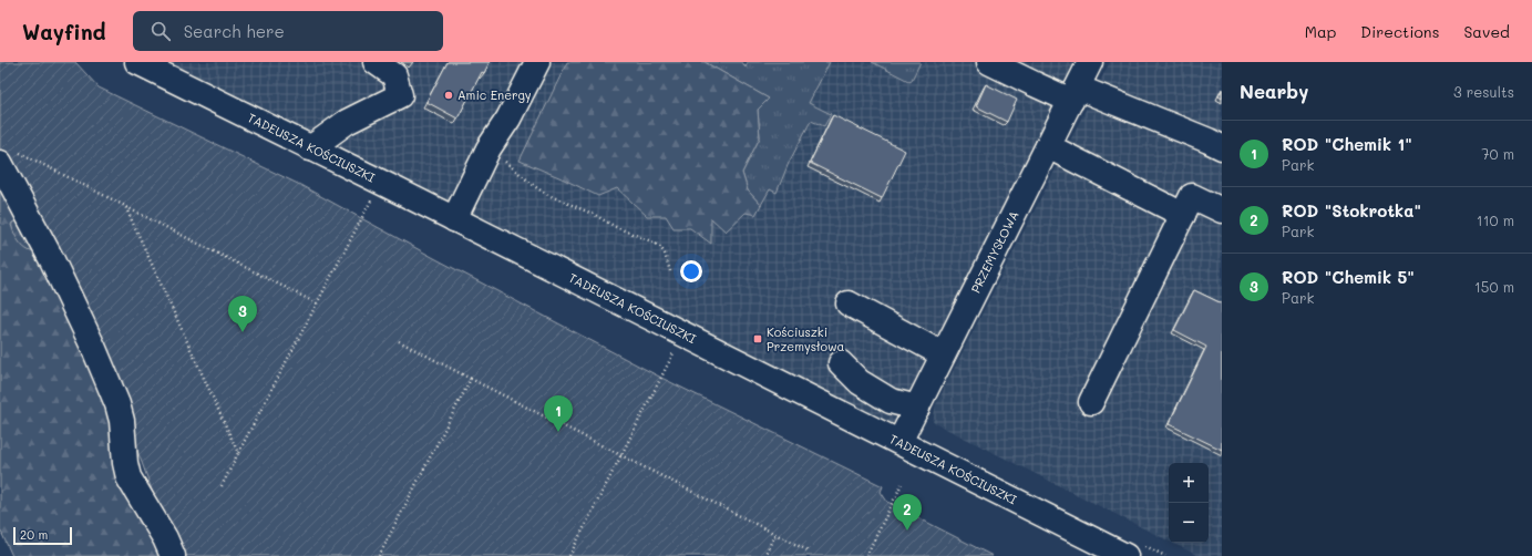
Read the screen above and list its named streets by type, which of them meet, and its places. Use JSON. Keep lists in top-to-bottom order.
{
  "streets": {
    "main road": ["TADEUSZA KOŚCIUSZKI", "PRZEMYSŁOWA"]
  },
  "crossings": [
    ["TADEUSZA KOŚCIUSZKI", "PRZEMYSŁOWA"]
  ],
  "places": {
    "other": ["Amic Energy"],
    "transit": ["Kościuszki Przemysłowa"]
  },
  "scale_bar": "20 m",
  "page": {
    "header": "Wayfind",
    "search": "Search here",
    "nav": ["Map", "Directions", "Saved"],
    "heading": ["Nearby", "3 results"],
    "list": [
      {
        "mark": "1",
        "name": "ROD \"Chemik 1\"",
        "note": "Park",
        "value": "70 m"
      },
      {
        "mark": "2",
        "name": "ROD \"Stokrotka\"",
        "note": "Park",
        "value": "110 m"
      },
      {
        "mark": "3",
        "name": "ROD \"Chemik 5\"",
        "note": "Park",
        "value": "150 m"
      }
    ],
    "pins": ["3", "1", "2"],
    "map_buttons": ["+", "−"],
    "scale": "20 m"
  }
}
